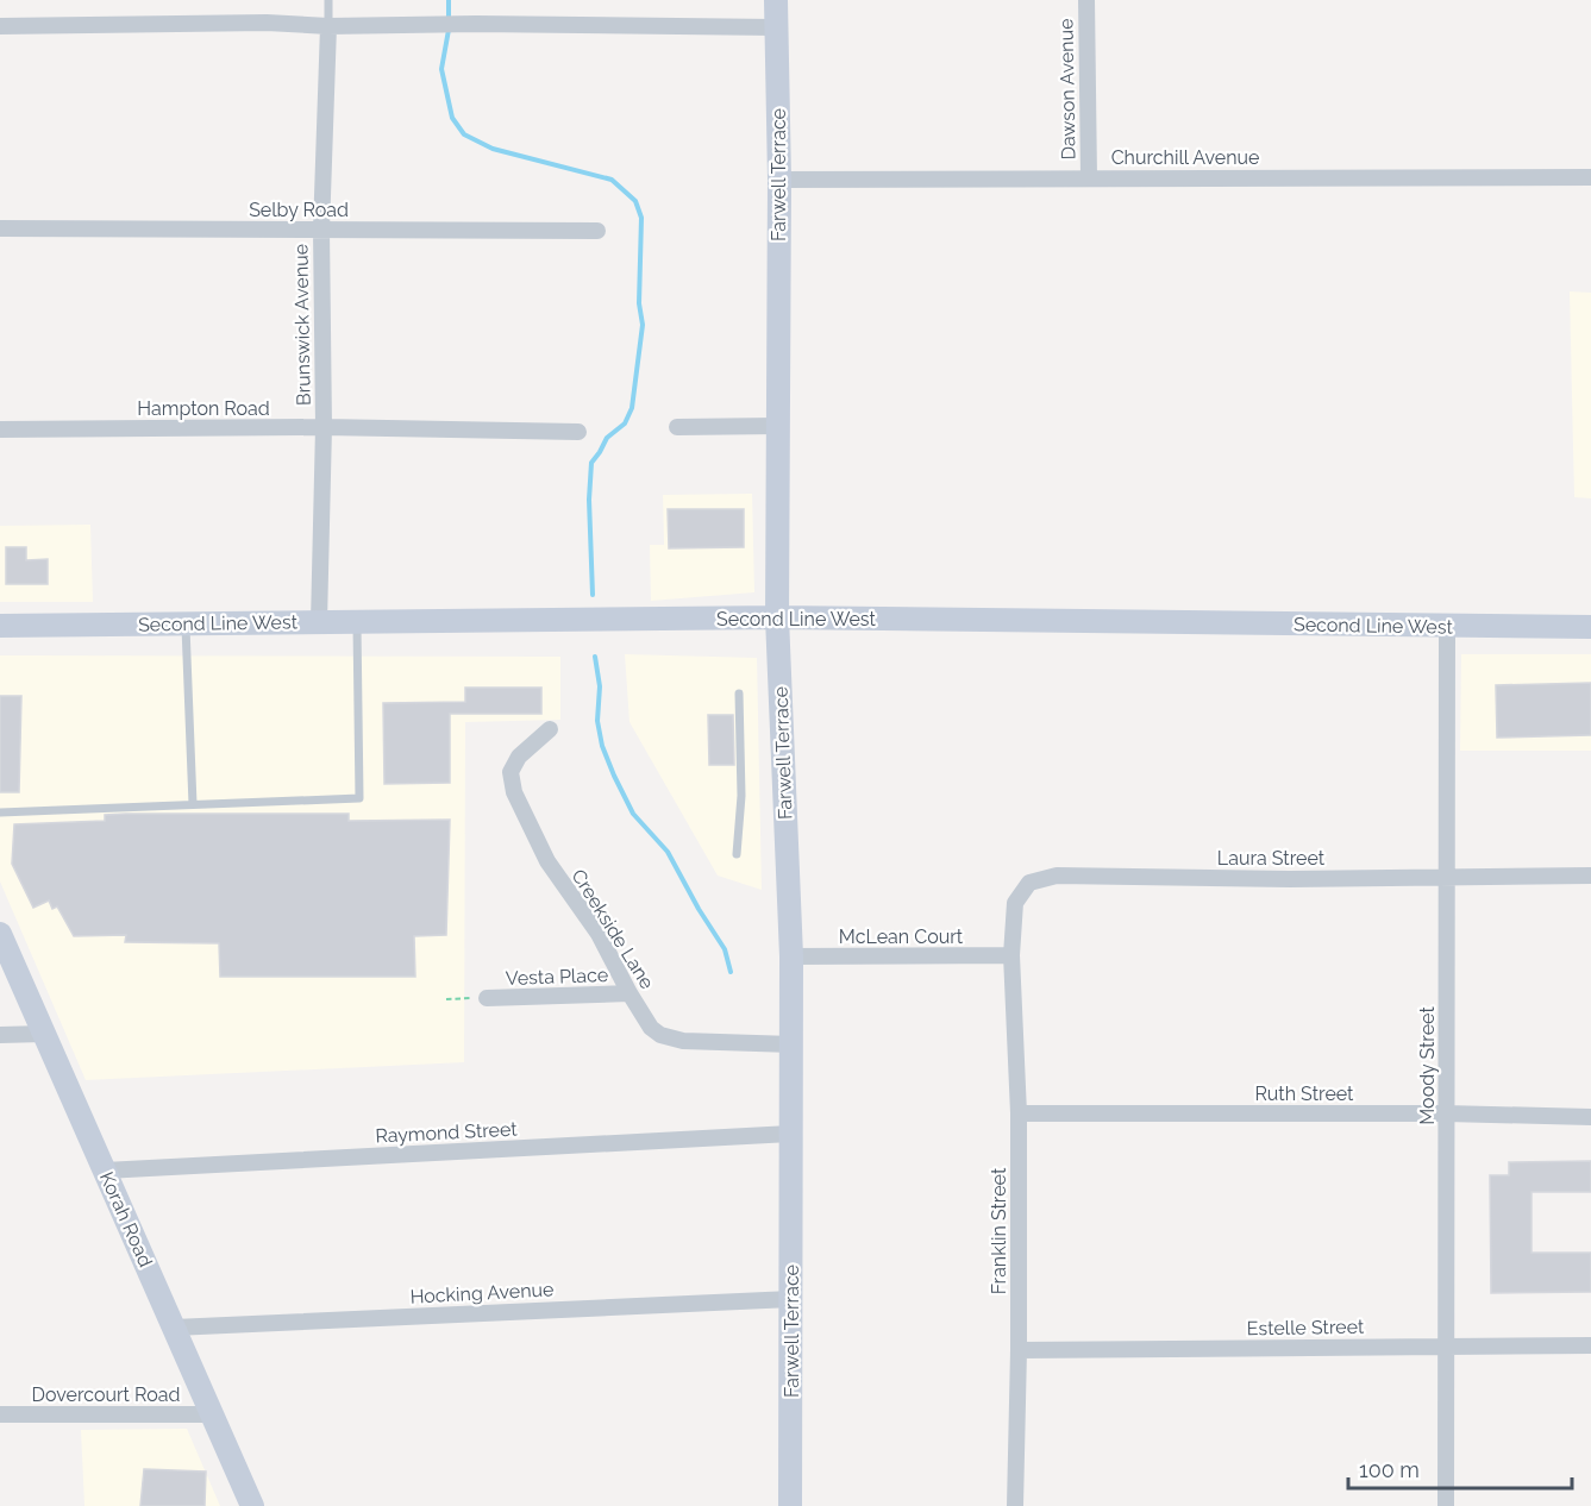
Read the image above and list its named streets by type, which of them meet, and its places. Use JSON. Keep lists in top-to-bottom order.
{
  "streets": {
    "street": [
      "Dawson Avenue",
      "Churchill Avenue",
      "Farwell Terrace",
      "Selby Road",
      "Brunswick Avenue",
      "Hampton Road",
      "Second Line West",
      "Laura Street",
      "Creekside Lane",
      "McLean Court",
      "Vesta Place",
      "Moody Street",
      "Ruth Street",
      "Raymond Street",
      "Korah Road",
      "Franklin Street",
      "Hocking Avenue",
      "Estelle Street",
      "Dovercourt Road"
    ]
  },
  "crossings": [
    ["Dawson Avenue", "Churchill Avenue"],
    ["Churchill Avenue", "Farwell Terrace"],
    ["Farwell Terrace", "Second Line West"],
    ["Farwell Terrace", "Creekside Lane"],
    ["Farwell Terrace", "McLean Court"],
    ["Farwell Terrace", "Raymond Street"],
    ["Farwell Terrace", "Hocking Avenue"],
    ["Selby Road", "Brunswick Avenue"],
    ["Brunswick Avenue", "Hampton Road"],
    ["Brunswick Avenue", "Second Line West"],
    ["Second Line West", "Moody Street"],
    ["Laura Street", "McLean Court"],
    ["Laura Street", "Moody Street"],
    ["Laura Street", "Franklin Street"],
    ["Creekside Lane", "Vesta Place"],
    ["McLean Court", "Franklin Street"],
    ["Moody Street", "Ruth Street"],
    ["Moody Street", "Estelle Street"],
    ["Ruth Street", "Franklin Street"],
    ["Raymond Street", "Korah Road"],
    ["Korah Road", "Hocking Avenue"],
    ["Korah Road", "Dovercourt Road"],
    ["Franklin Street", "Estelle Street"]
  ],
  "scale_bar": "100 m"
}
